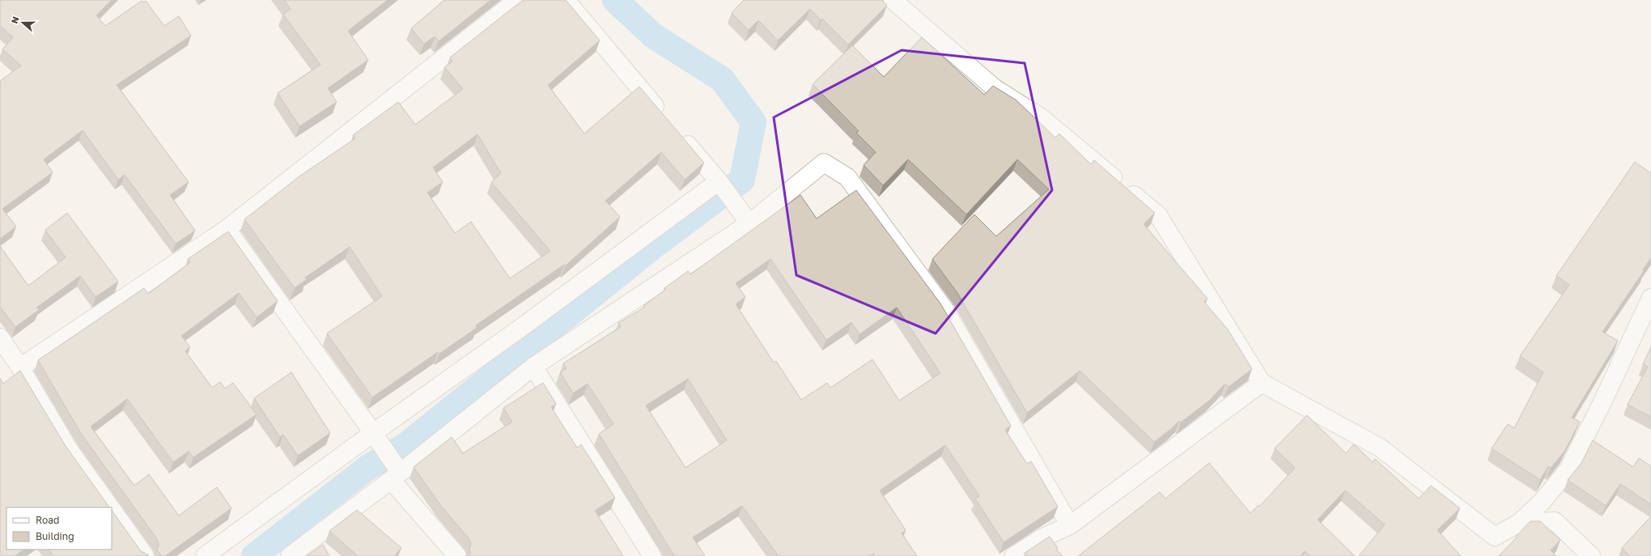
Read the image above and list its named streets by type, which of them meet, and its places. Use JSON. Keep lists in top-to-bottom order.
{
  "legend": ["Road", "Building"],
  "north": "left"
}
